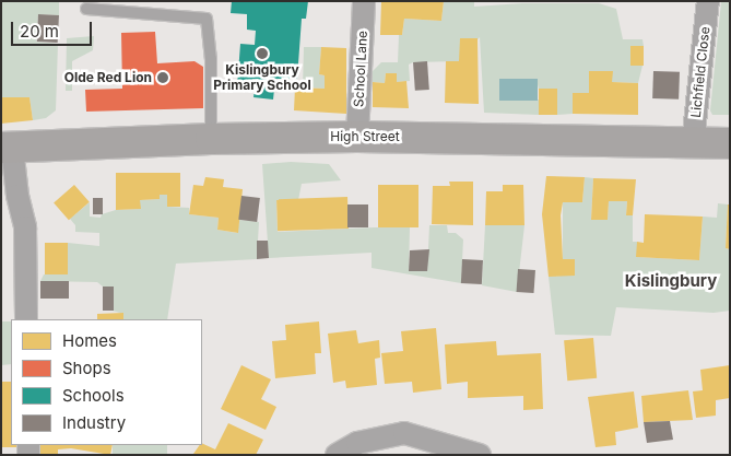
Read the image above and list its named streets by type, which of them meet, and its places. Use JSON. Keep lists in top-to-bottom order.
{
  "streets": {
    "street": ["School Lane", "Lichfield Close", "High Street"]
  },
  "crossings": [
    ["School Lane", "High Street"],
    ["Lichfield Close", "High Street"]
  ],
  "districts": ["Kislingbury"],
  "places": ["Kislingbury Primary School", "Olde Red Lion"],
  "legend": [
    "Homes",
    "Shops",
    "Schools",
    "Industry"
  ],
  "scale_bar": "20 m"
}
